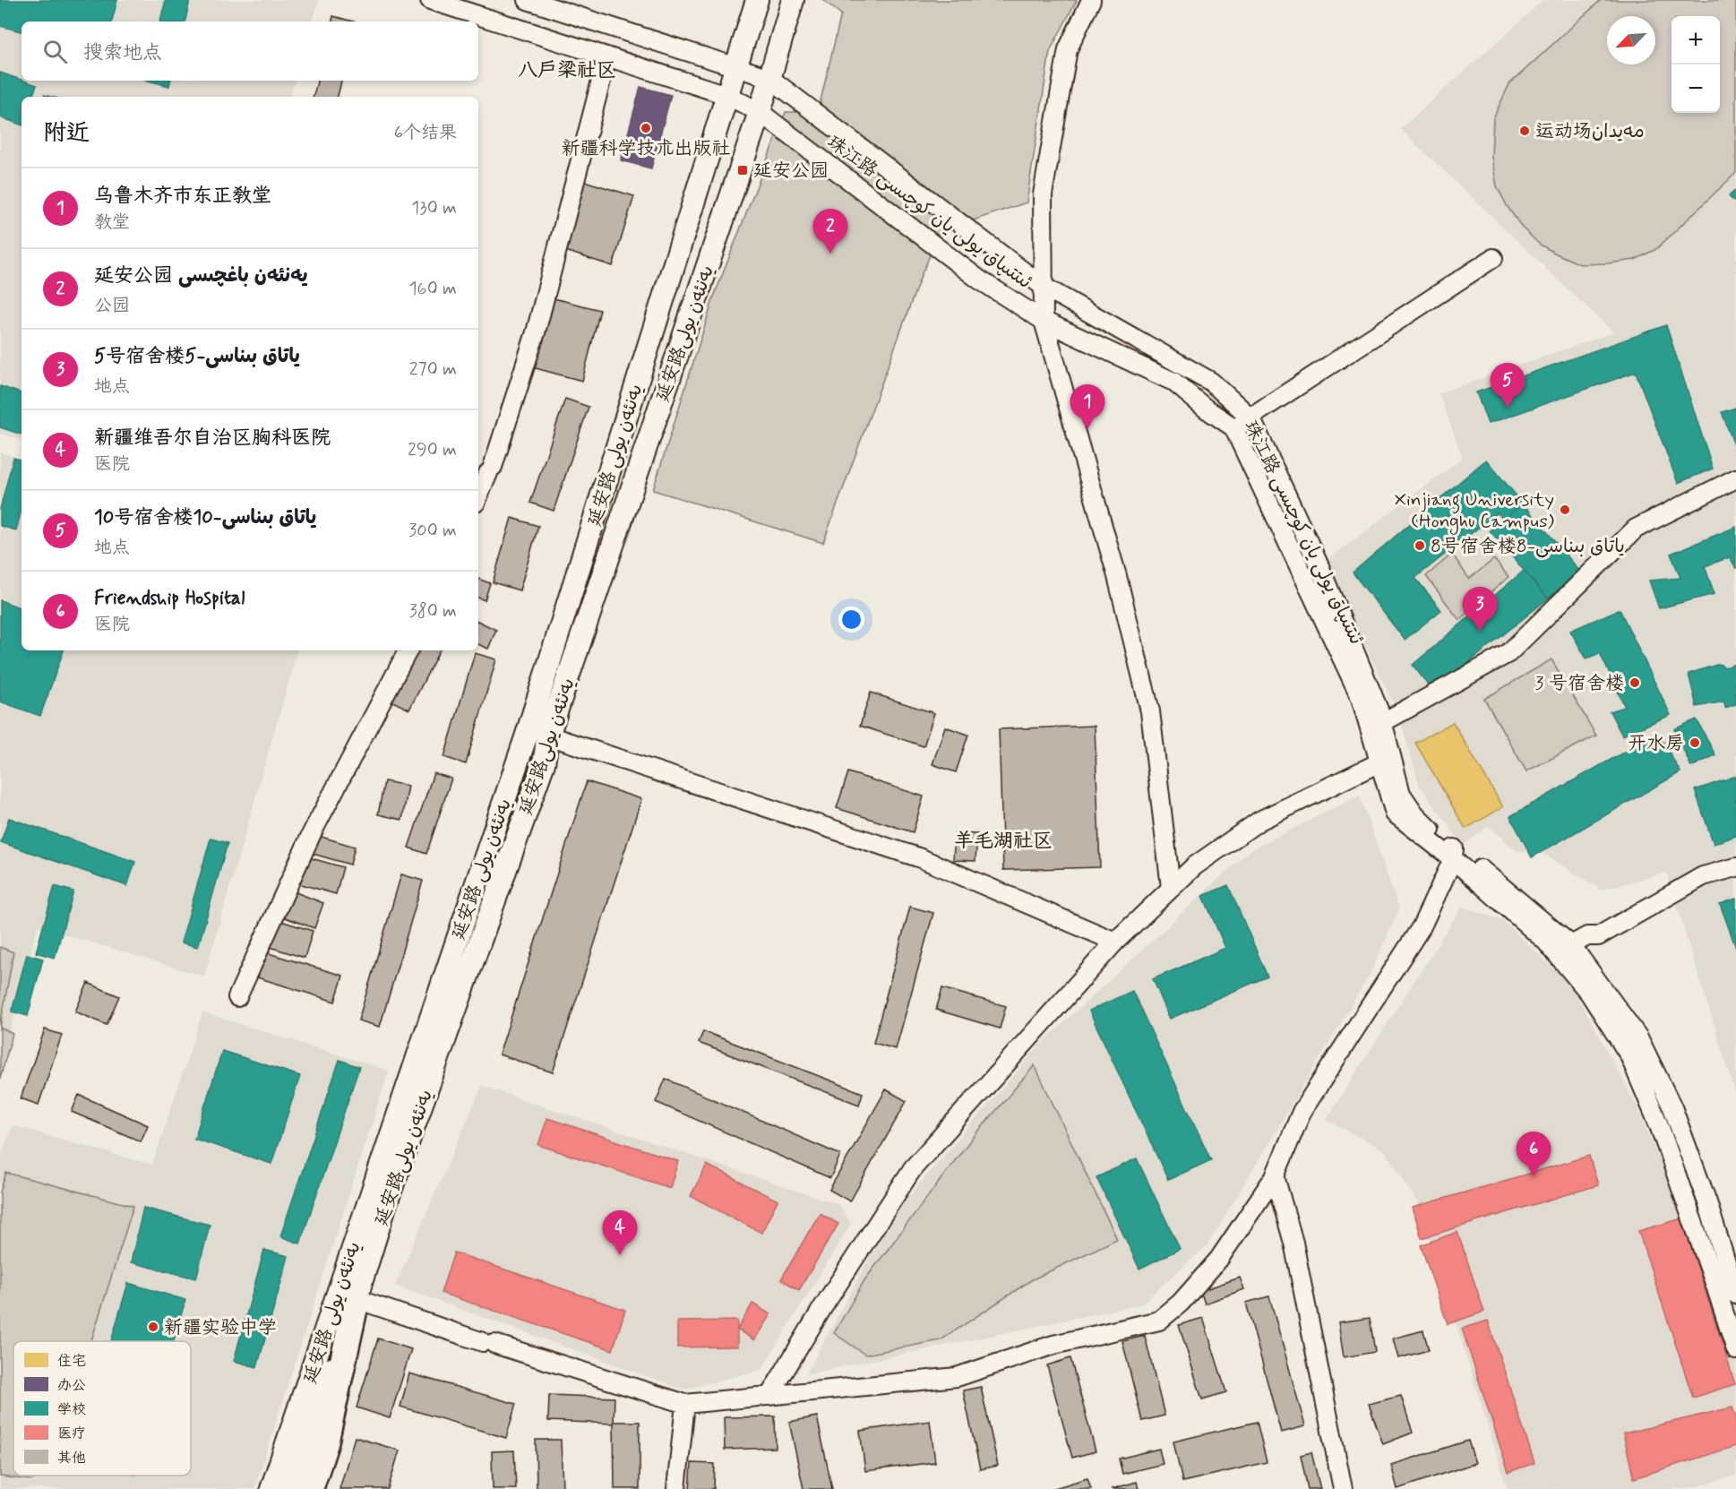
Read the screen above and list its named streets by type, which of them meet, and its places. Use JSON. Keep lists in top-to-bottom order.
{
  "streets": {
    "main road": ["延安路يەنئەن يولى", "延安路 يەنئەن يولى"],
    "street": ["珠江路 ئىتتىپاق يولى يان كوچىسى"]
  },
  "crossings": [
    ["珠江路 ئىتتىپاق يولى يان كوچىسى", "延安路يەنئەن يولى"],
    ["珠江路 ئىتتىپاق يولى يان كوچىسى", "延安路 يەنئەن يولى"]
  ],
  "districts": ["八户梁社区", "羊毛湖社区"],
  "places": {
    "other": [
      "新疆科学技术出版社",
      "运动场مەيدان",
      "Xinjiang University (Honghu Campus)",
      "8号宿舍楼8-ياتاق بىناسى",
      "3 号宿舍楼",
      "开水房",
      "新疆实验中学"
    ],
    "transit": ["延安公园"]
  },
  "legend": [
    "住宅",
    "办公",
    "学校",
    "医疗",
    "其他"
  ],
  "north": "bottom left",
  "page": {
    "map_buttons": ["+", "−"],
    "search": "搜索地点",
    "heading": ["附近", "6个结果"],
    "list": [
      {
        "mark": "1",
        "name": "乌鲁木齐市东正教堂",
        "note": "教堂",
        "value": "130 m"
      },
      {
        "mark": "2",
        "name": "延安公园 يەنئەن باغچىسى",
        "note": "公园",
        "value": "160 m"
      },
      {
        "mark": "3",
        "name": "5号宿舍楼5-ياتاق بىناسى",
        "note": "地点",
        "value": "270 m"
      },
      {
        "mark": "4",
        "name": "新疆维吾尔自治区胸科医院",
        "note": "医院",
        "value": "290 m"
      },
      {
        "mark": "5",
        "name": "10号宿舍楼10-ياتاق بىناسى",
        "note": "地点",
        "value": "300 m"
      },
      {
        "mark": "6",
        "name": "Friendship Hospital",
        "note": "医院",
        "value": "380 m"
      }
    ],
    "pins": [
      "2",
      "5",
      "1",
      "3",
      "6",
      "4"
    ]
  }
}
